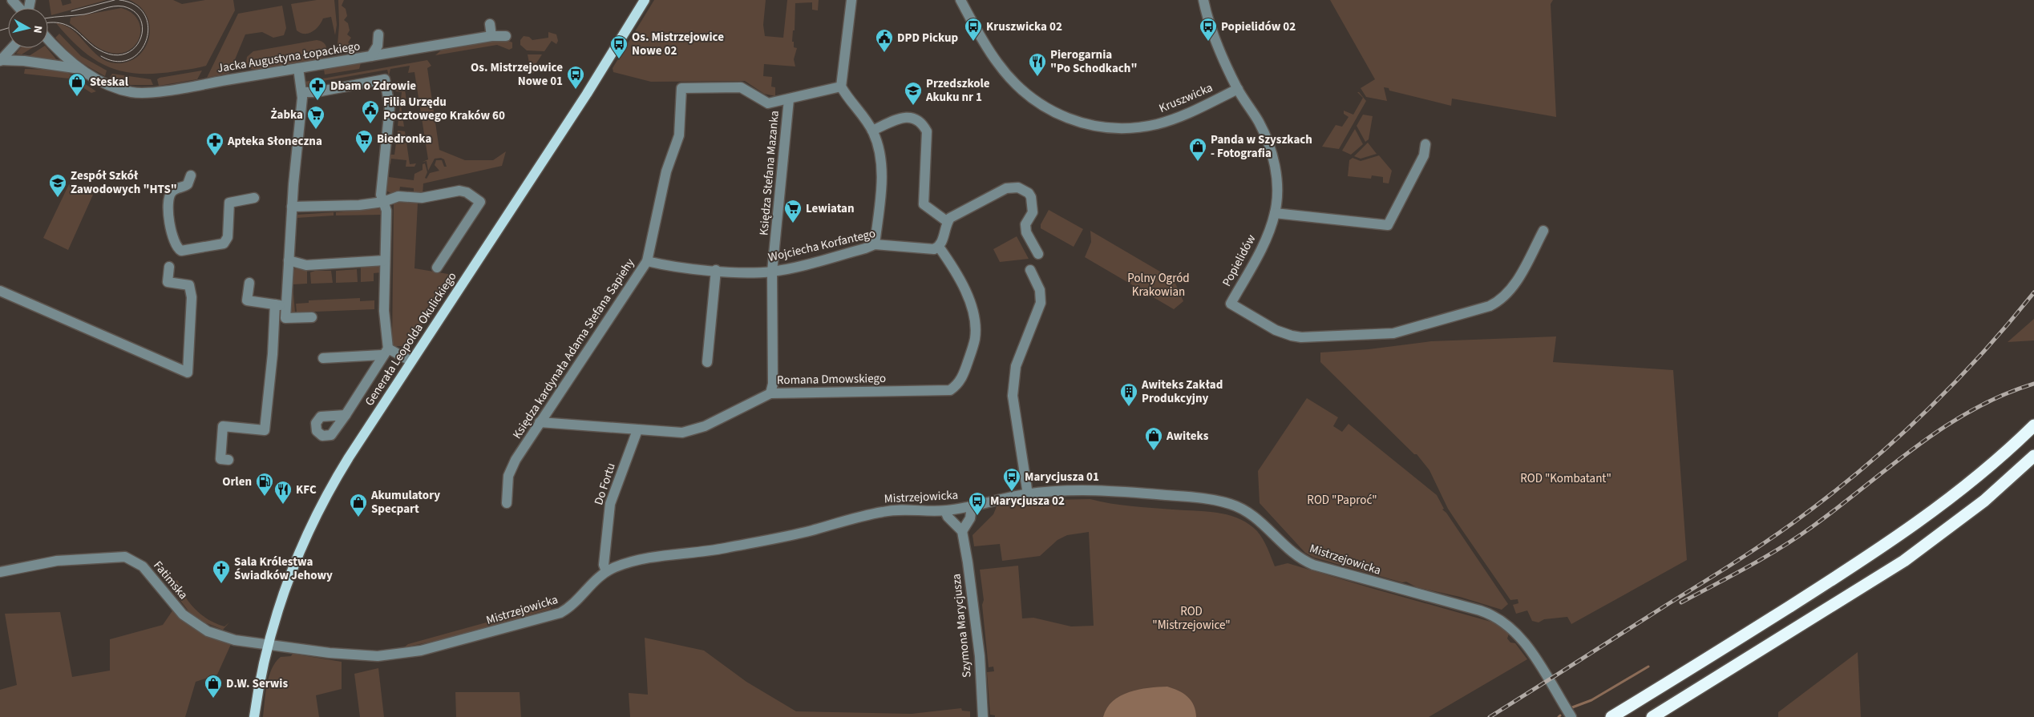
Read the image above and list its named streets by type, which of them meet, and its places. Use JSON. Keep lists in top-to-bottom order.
{
  "streets": {
    "main road": ["Generała Leopolda Okulickiego"],
    "street": [
      "Jacka Augustyna Łopackiego",
      "Kruszwicka",
      "Księdza Stefana Mazanka",
      "Wojciecha Korfantego",
      "Popielidów",
      "Księdza kardynała Adama Stefana Sapiehy",
      "Romana Dmowskiego",
      "Do Fortu",
      "Mistrzejowicka",
      "Fatimska",
      "Szymona Marycjusza"
    ]
  },
  "crossings": [
    ["Kruszwicka", "Popielidów"],
    ["Księdza Stefana Mazanka", "Wojciecha Korfantego"],
    ["Księdza Stefana Mazanka", "Księdza kardynała Adama Stefana Sapiehy"],
    ["Księdza Stefana Mazanka", "Romana Dmowskiego"],
    ["Wojciecha Korfantego", "Księdza kardynała Adama Stefana Sapiehy"],
    ["Wojciecha Korfantego", "Romana Dmowskiego"],
    ["Generała Leopolda Okulickiego", "Mistrzejowicka"],
    ["Generała Leopolda Okulickiego", "Fatimska"],
    ["Księdza kardynała Adama Stefana Sapiehy", "Romana Dmowskiego"],
    ["Romana Dmowskiego", "Do Fortu"],
    ["Do Fortu", "Mistrzejowicka"],
    ["Mistrzejowicka", "Fatimska"]
  ],
  "parks": [
    "Polny Ogród Krakowian",
    "ROD \"Kombatant\"",
    "ROD \"Paproć\"",
    "ROD \"Mistrzejowice\""
  ],
  "places": {
    "bus stop": [
      "Kruszwicka 02",
      "Popielidów 02",
      "Os. Mistrzejowice Nowe 02",
      "Os. Mistrzejowice Nowe 01",
      "Marycjusza 01",
      "Marycjusza 02"
    ],
    "public building": ["DPD Pickup", "Filia Urzędu Pocztowego Kraków 60"],
    "restaurant": ["Pierogarnia \"Po Schodkach\"", "KFC"],
    "shop": [
      "Steskal",
      "Panda w Szyszkach - Fotografia",
      "Awiteks",
      "Akumulatory Specpart",
      "D.W. Serwis"
    ],
    "pharmacy": ["Dbam o Zdrowie", "Apteka Słoneczna"],
    "school or university": ["Przedszkole Akuku nr 1", "Zespół Szkół Zawodowych \"HTS\""],
    "supermarket": ["Żabka", "Biedronka", "Lewiatan"],
    "building": ["Awiteks Zakład Produkcyjny"],
    "fuel station": ["Orlen"],
    "church": ["Sala Królestwa Świadków Jehowy"]
  },
  "north": "right"
}
